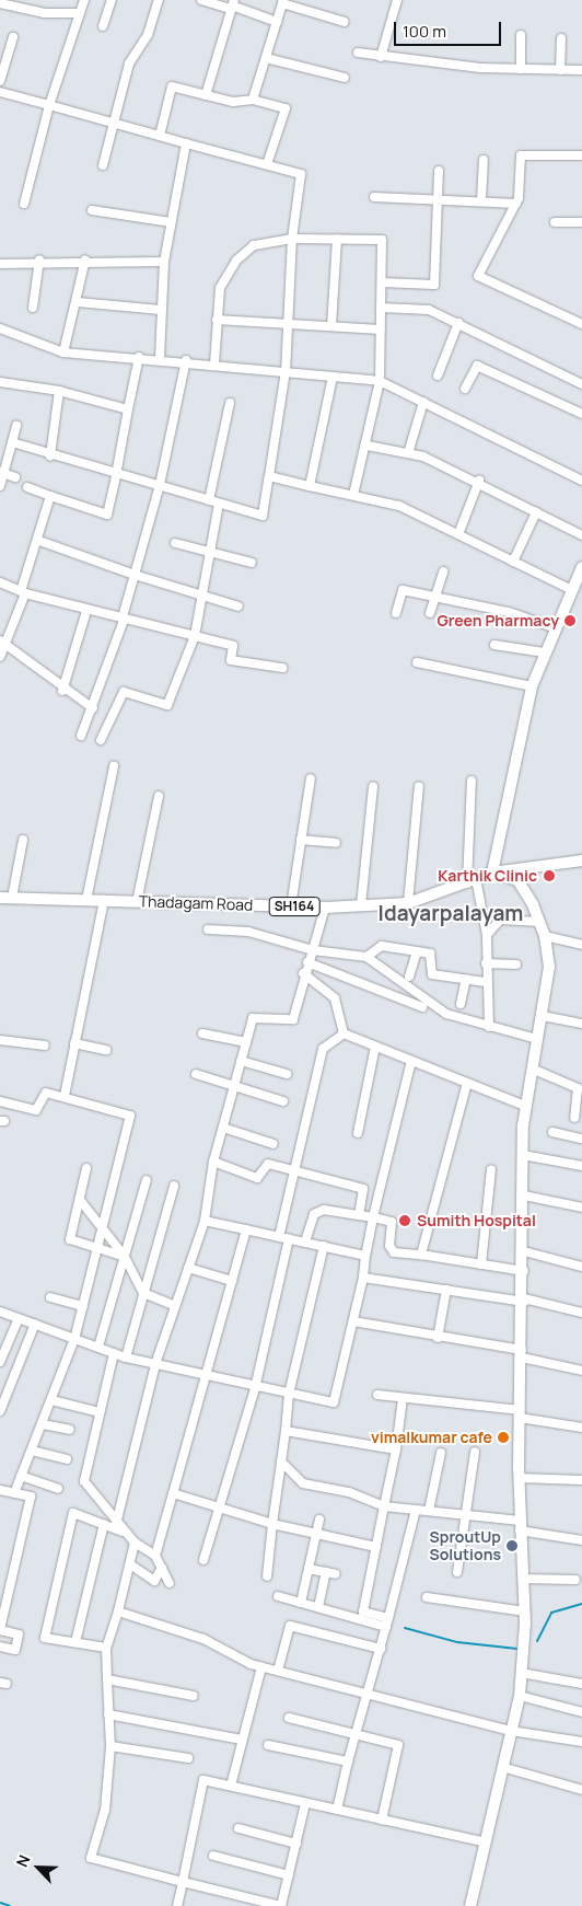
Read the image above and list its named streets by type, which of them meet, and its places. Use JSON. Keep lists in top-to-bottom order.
{
  "streets": {
    "main road": ["Thadagam Road", "SH164"]
  },
  "districts": ["Idayarpalayam"],
  "places": [
    "Green Pharmacy",
    "Karthik Clinic",
    "Sumith Hospital",
    "vimalkumar cafe",
    "SproutUp Solutions"
  ],
  "scale_bar": "100 m",
  "north": "top left"
}
